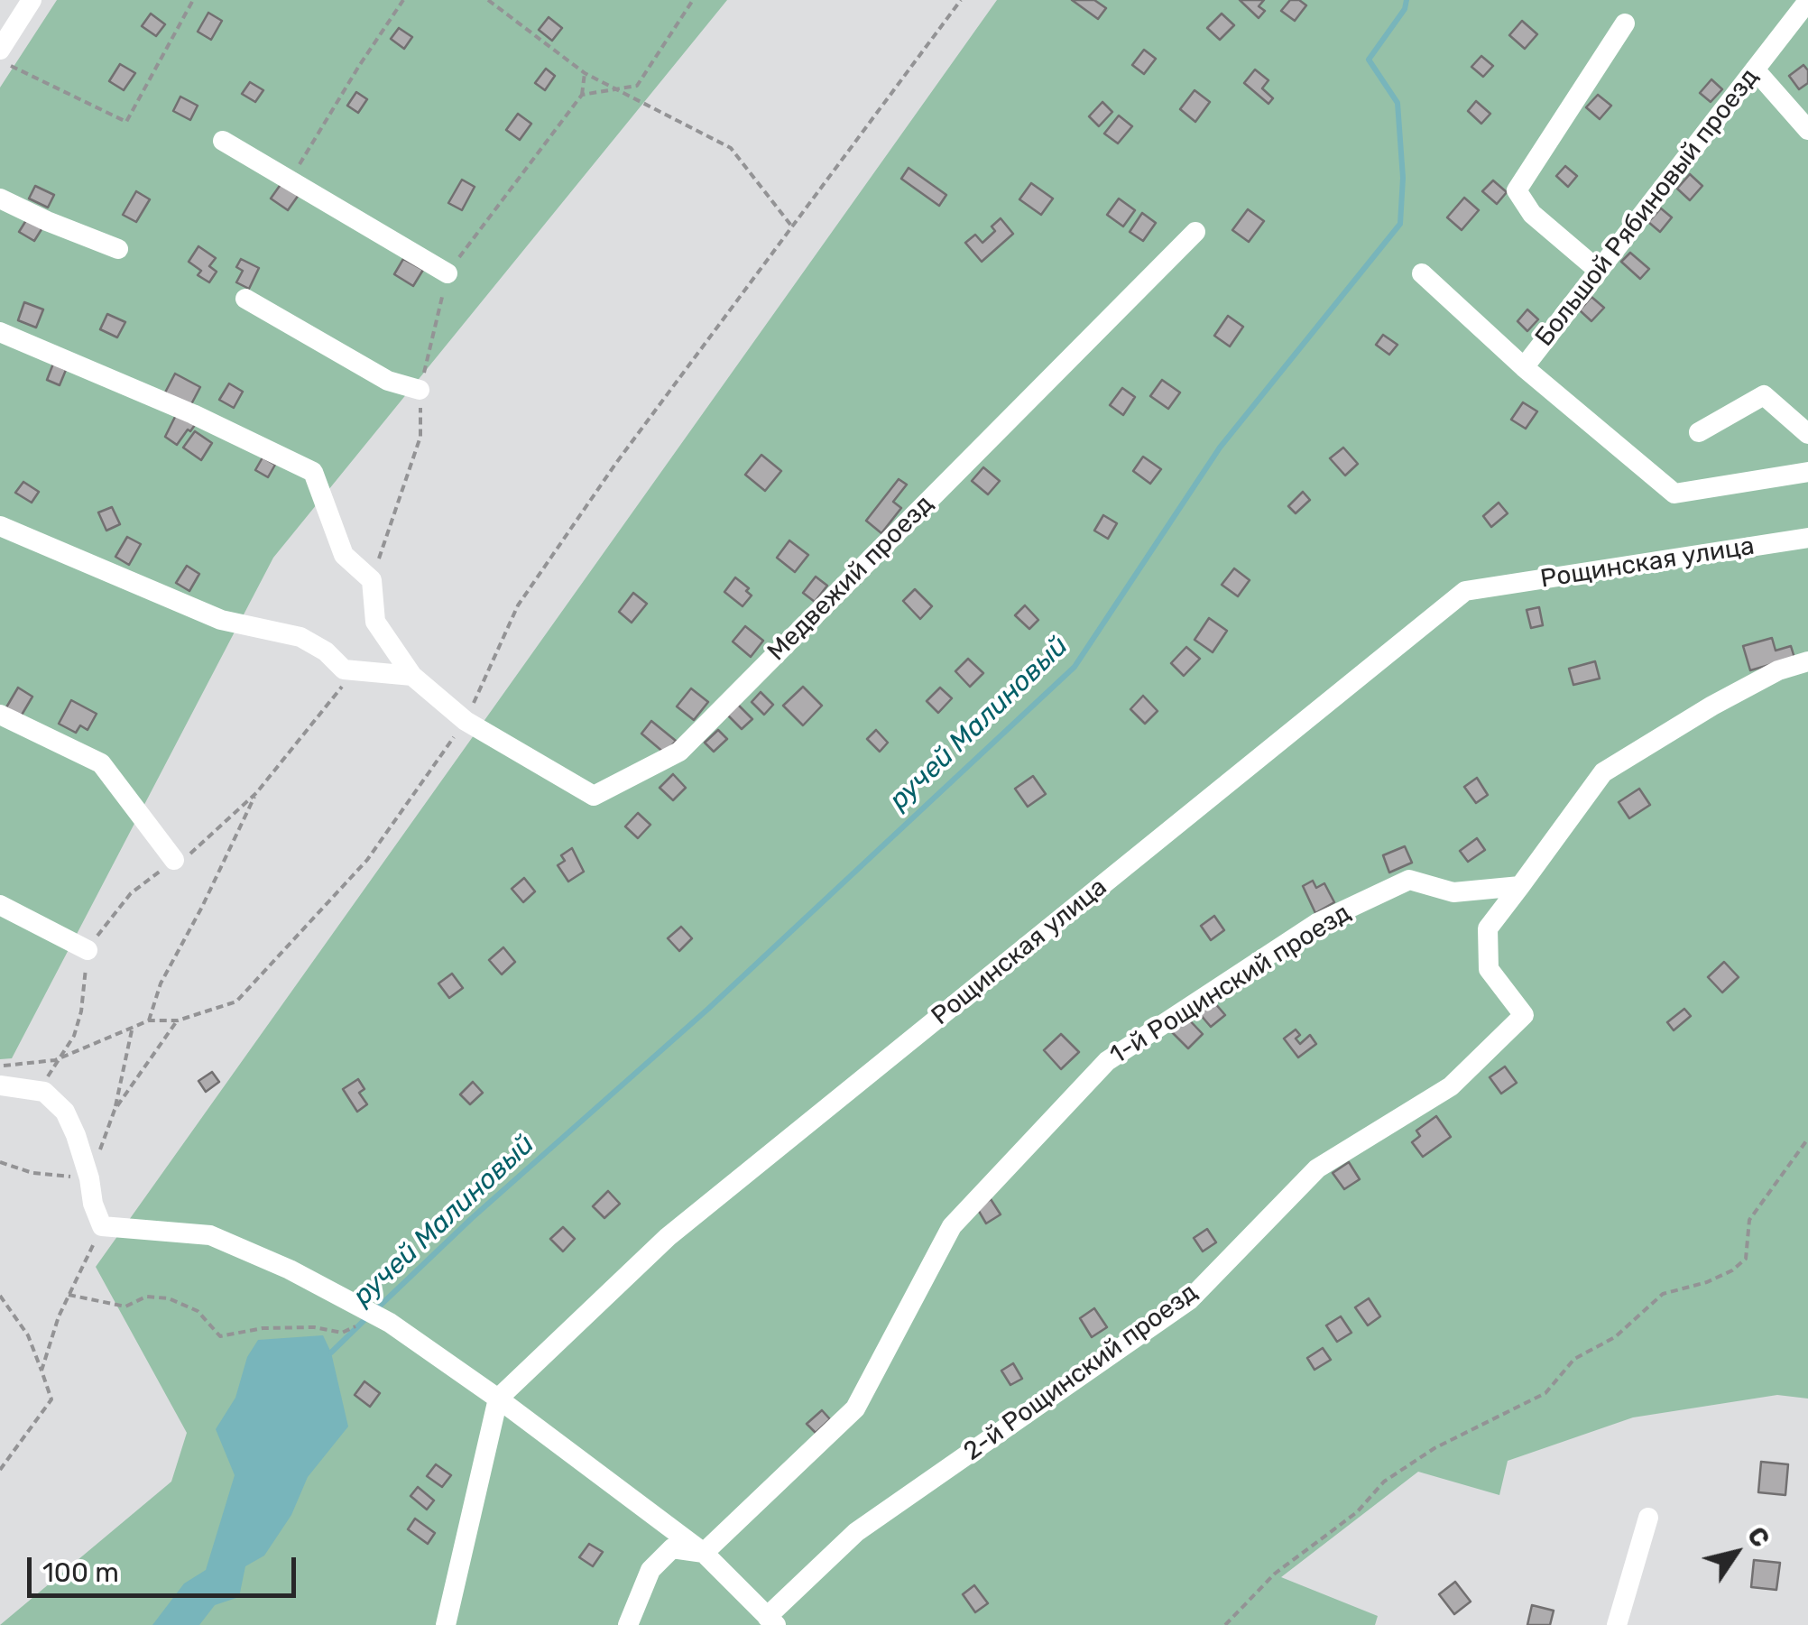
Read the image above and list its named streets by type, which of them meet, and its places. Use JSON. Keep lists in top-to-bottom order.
{
  "streets": {
    "street": [
      "Большой Рябиновый проезд",
      "Рощинская улица",
      "Медвежий проезд",
      "1-й Рощинский проезд",
      "2-й Рощинский проезд"
    ]
  },
  "crossings": [
    ["1-й Рощинский проезд", "2-й Рощинский проезд"]
  ],
  "water": ["ручей Малиновый"],
  "scale_bar": "100 m",
  "north": "top right"
}
